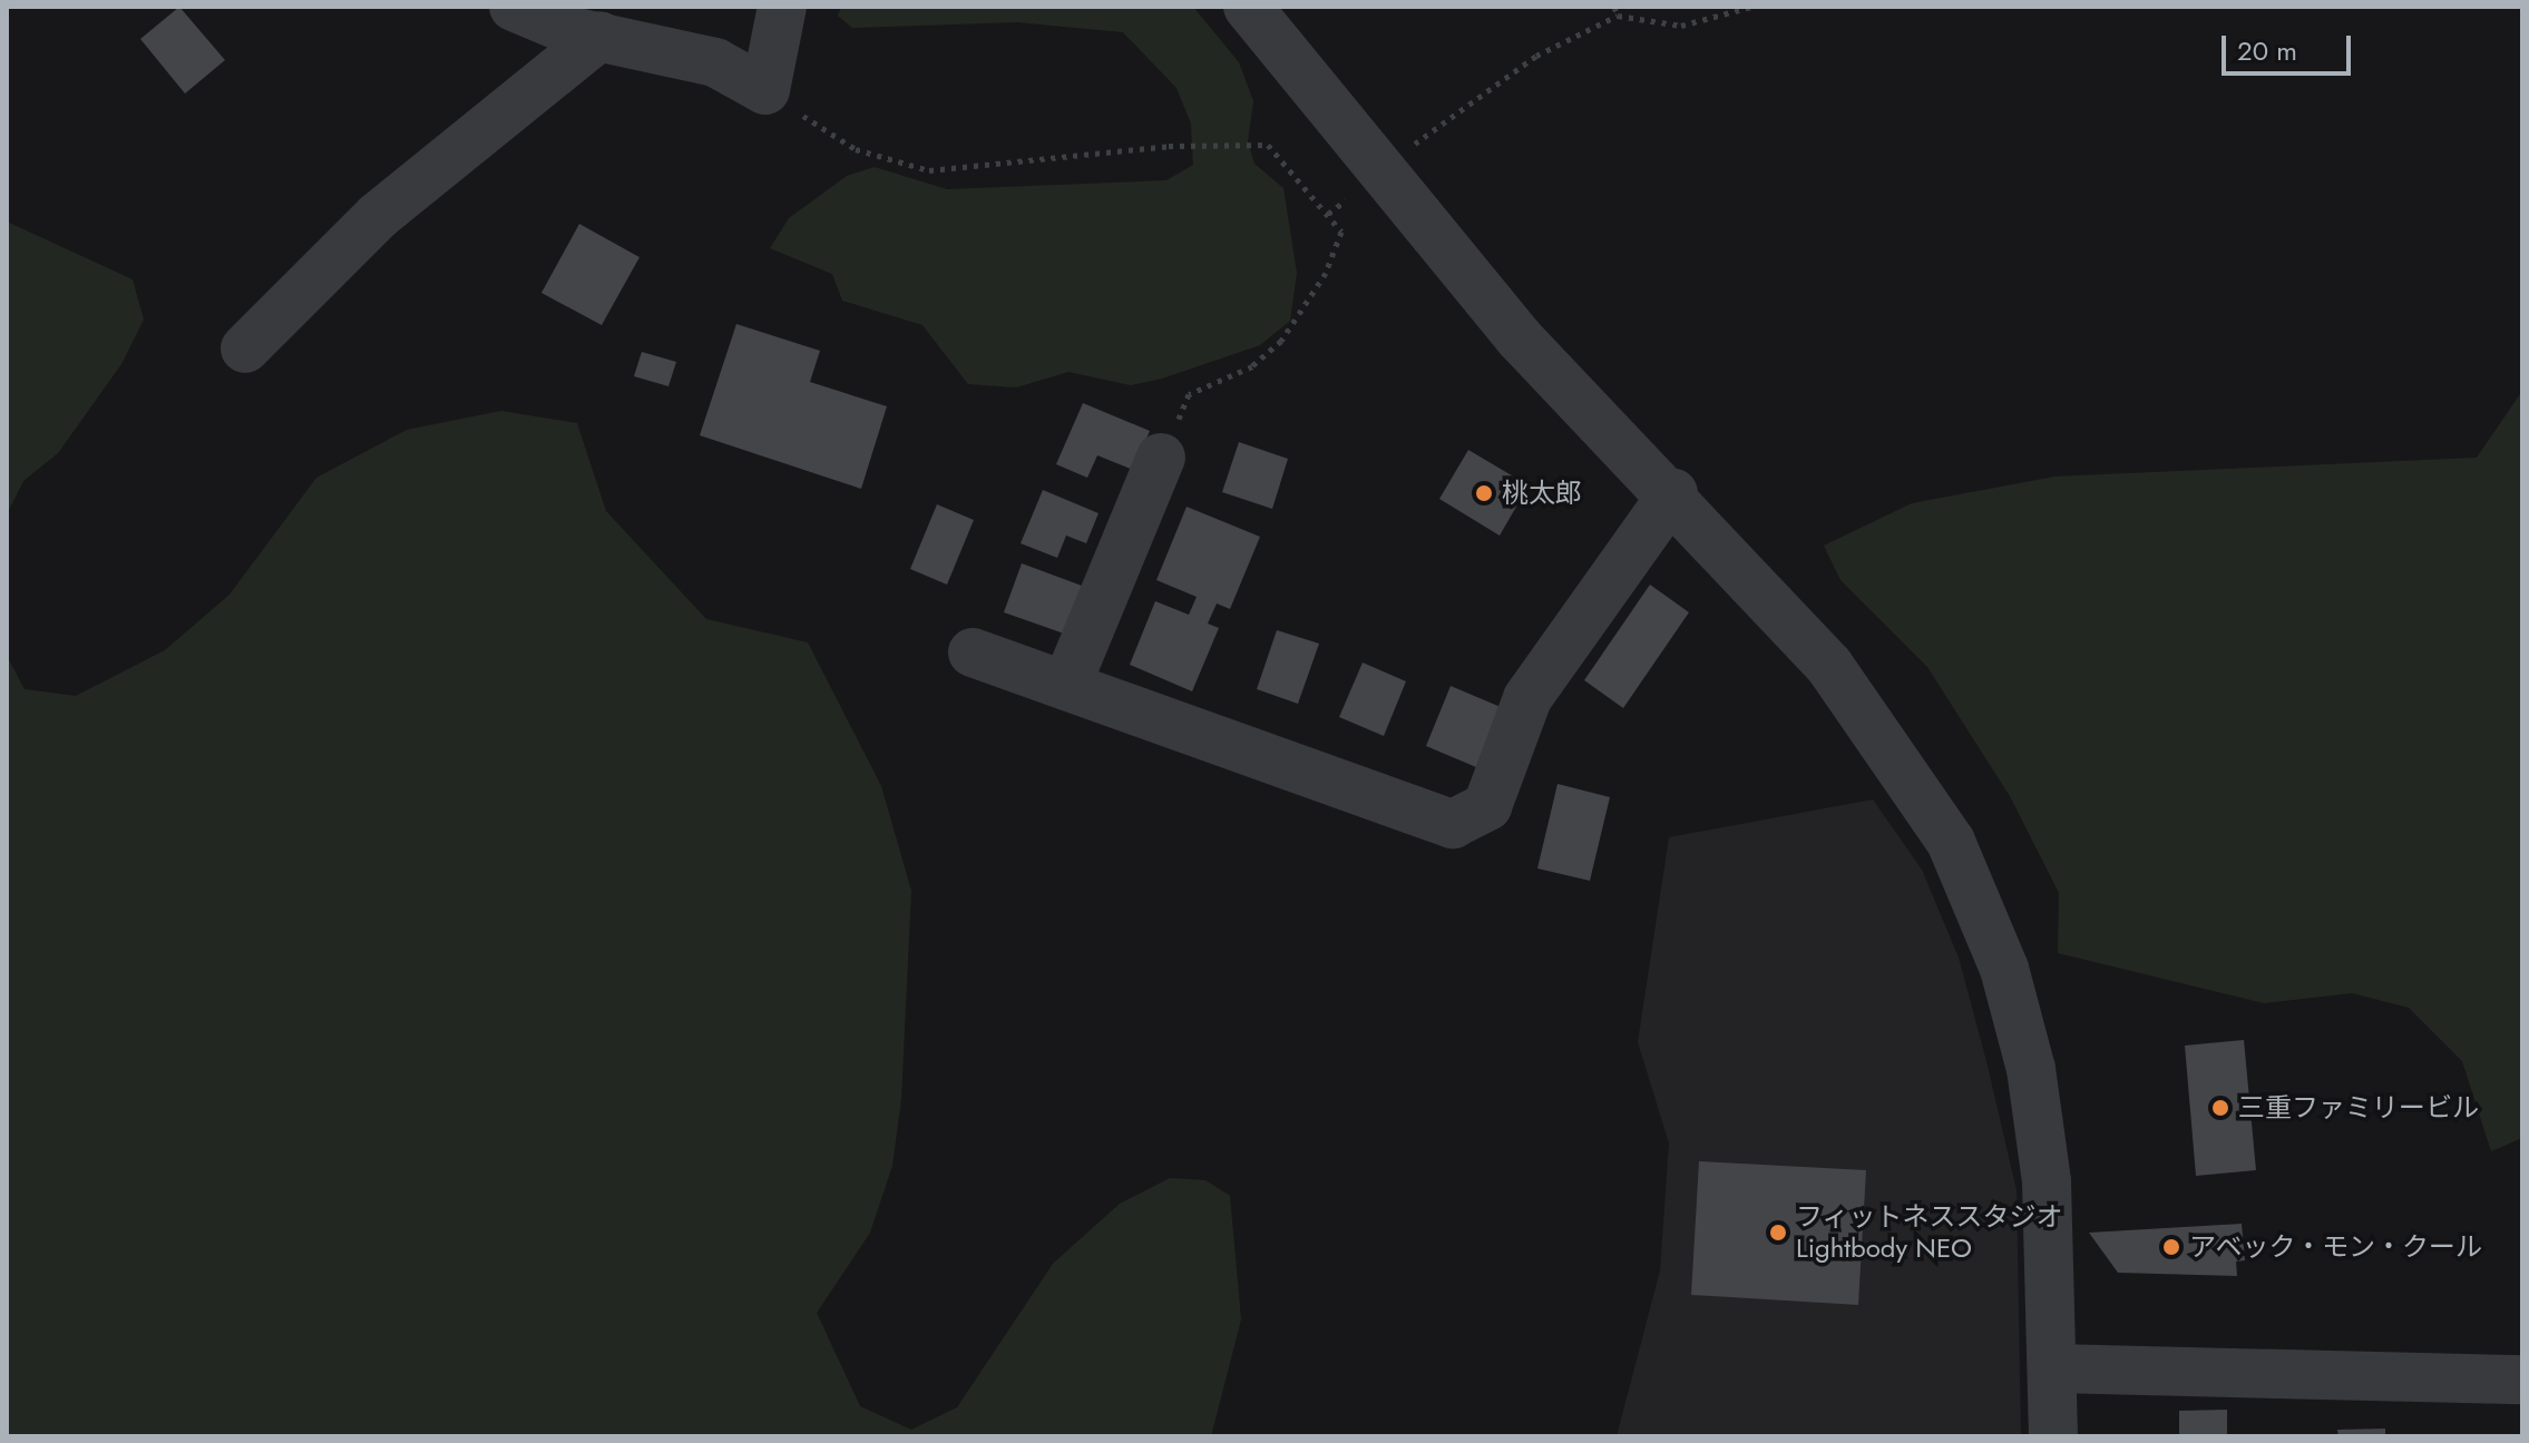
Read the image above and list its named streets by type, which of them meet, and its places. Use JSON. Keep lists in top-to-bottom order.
{
  "places": [
    "桃太郎",
    "三重ファミリービル",
    "フィットネススタジオ Lightbody NEO",
    "アベック・モン・クール"
  ],
  "scale_bar": "20 m"
}
